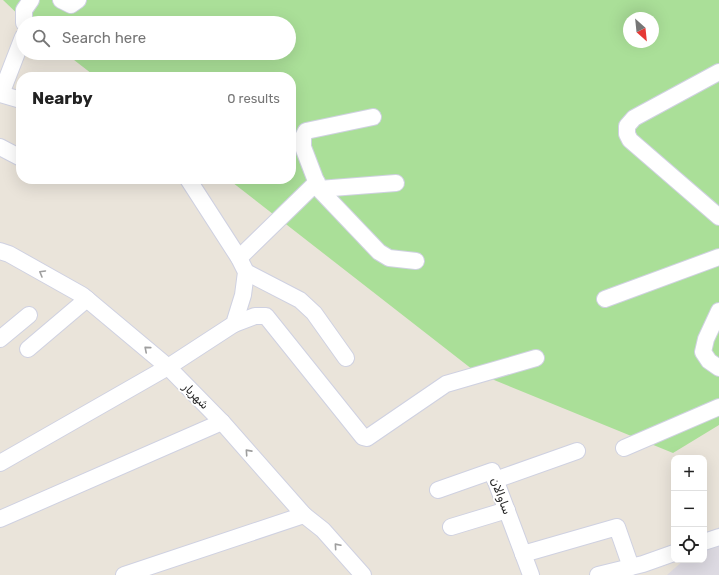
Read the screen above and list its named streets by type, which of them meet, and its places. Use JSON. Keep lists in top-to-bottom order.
{
  "streets": {
    "street": ["شهریار", "ساوالان"]
  },
  "one_way": ["شهریار"],
  "north": "bottom right",
  "page": {
    "search": "Search here",
    "heading": ["Nearby", "0 results"],
    "map_buttons": ["+", "−"]
  }
}
